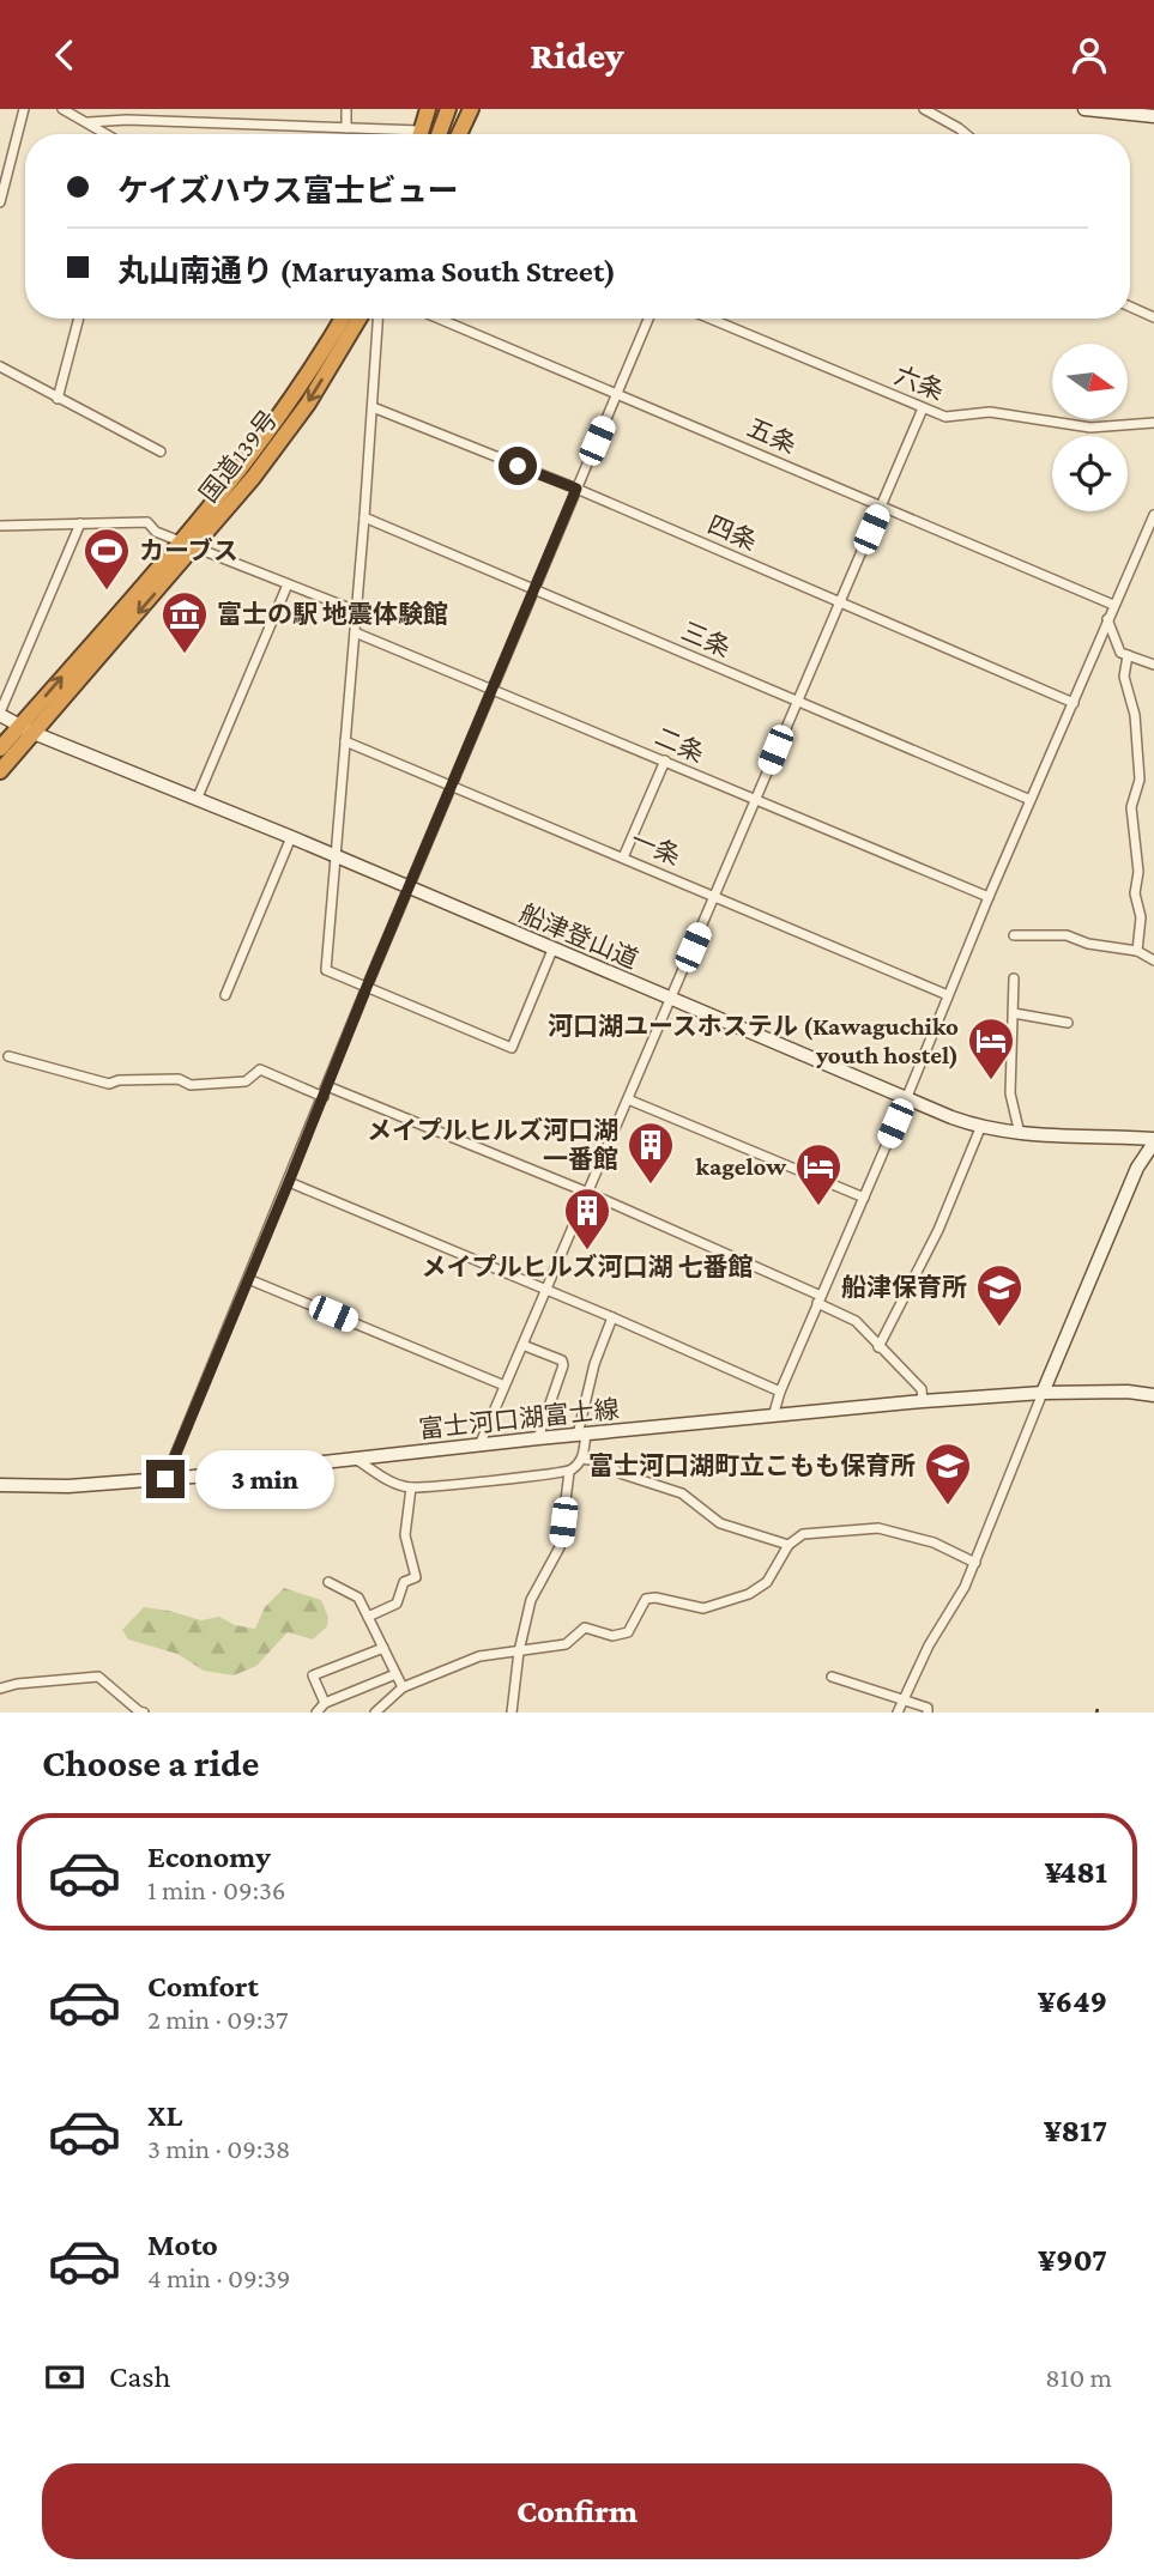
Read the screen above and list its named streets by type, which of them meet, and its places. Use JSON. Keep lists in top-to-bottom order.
{
  "streets": {
    "highway": ["国道139号"],
    "main road": ["船津登山道", "富士河口湖富士線"],
    "street": [
      "六条",
      "五条",
      "四条",
      "三条",
      "二条",
      "一条"
    ]
  },
  "crossings": [
    ["国道139号", "船津登山道"]
  ],
  "places": {
    "sports": ["カーブス"],
    "museum": ["富士の駅 地震体験館"],
    "hotel": ["河口湖ユースホステル (Kawaguchiko youth hostel)", "kagelow"],
    "building": ["メイプルヒルズ河口湖 一番館", "メイプルヒルズ河口湖 七番館"],
    "school or university": ["船津保育所", "富士河口湖町立こもも保育所"]
  },
  "north": "right",
  "page": {
    "header": "Ridey",
    "banner": ["ケイズハウス富士ビュー", "丸山南通り (Maruyama South Street)"],
    "bubble": "3 min",
    "heading": "Choose a ride",
    "list": [
      {
        "name": "Economy",
        "note": "1 min · 09:36",
        "value": "¥481"
      },
      {
        "name": "Comfort",
        "note": "2 min · 09:37",
        "value": "¥649"
      },
      {
        "name": "XL",
        "note": "3 min · 09:38",
        "value": "¥817"
      },
      {
        "name": "Moto",
        "note": "4 min · 09:39",
        "value": "¥907"
      }
    ],
    "pay": ["Cash", "810 m"],
    "buttons": "Confirm"
  }
}
